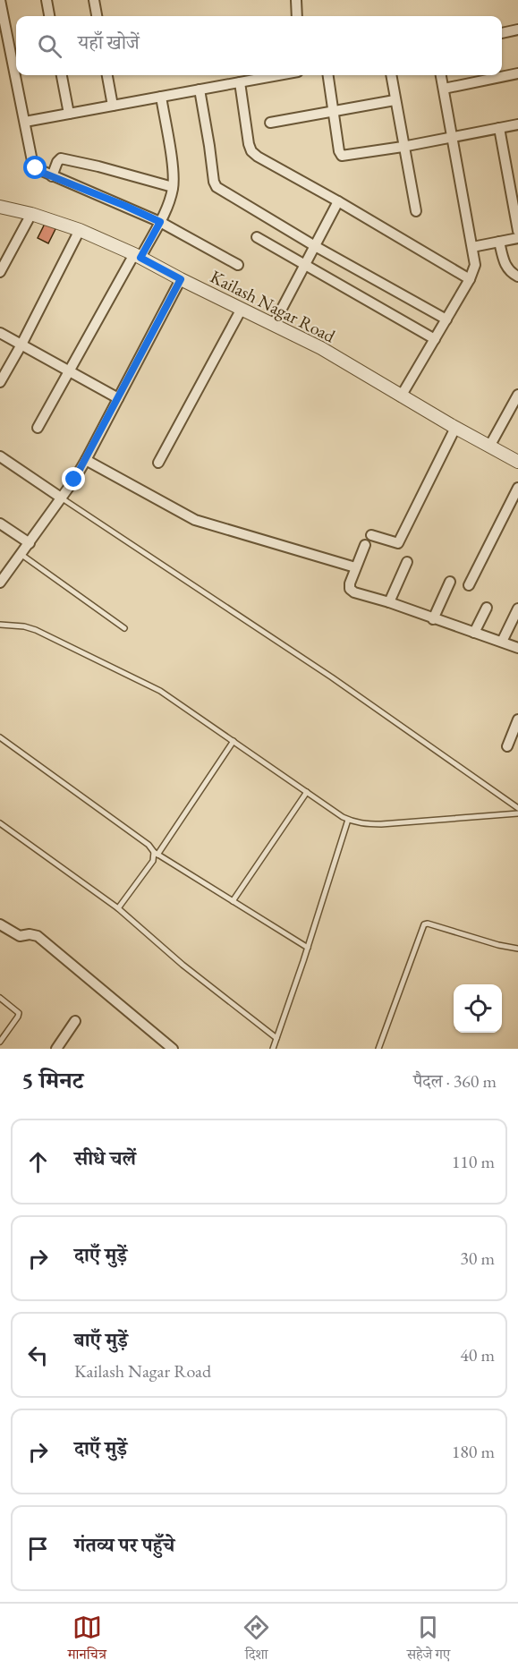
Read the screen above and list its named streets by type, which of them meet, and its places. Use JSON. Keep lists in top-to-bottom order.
{
  "streets": {
    "street": ["Kailash Nagar Road"]
  },
  "page": {
    "search": "यहाँ खोजें",
    "heading": ["5 मिनट", "पैदल · 360 m"],
    "list": [
      ["सीधे चलें", "110 m"],
      ["दाएँ मुड़ें", "30 m"],
      ["बाएँ मुड़ें", "Kailash Nagar Road", "40 m"],
      ["दाएँ मुड़ें", "180 m"],
      "गंतव्य पर पहुँचे"
    ],
    "nav": ["मानचित्र", "दिशा", "सहेजे गए"]
  }
}
